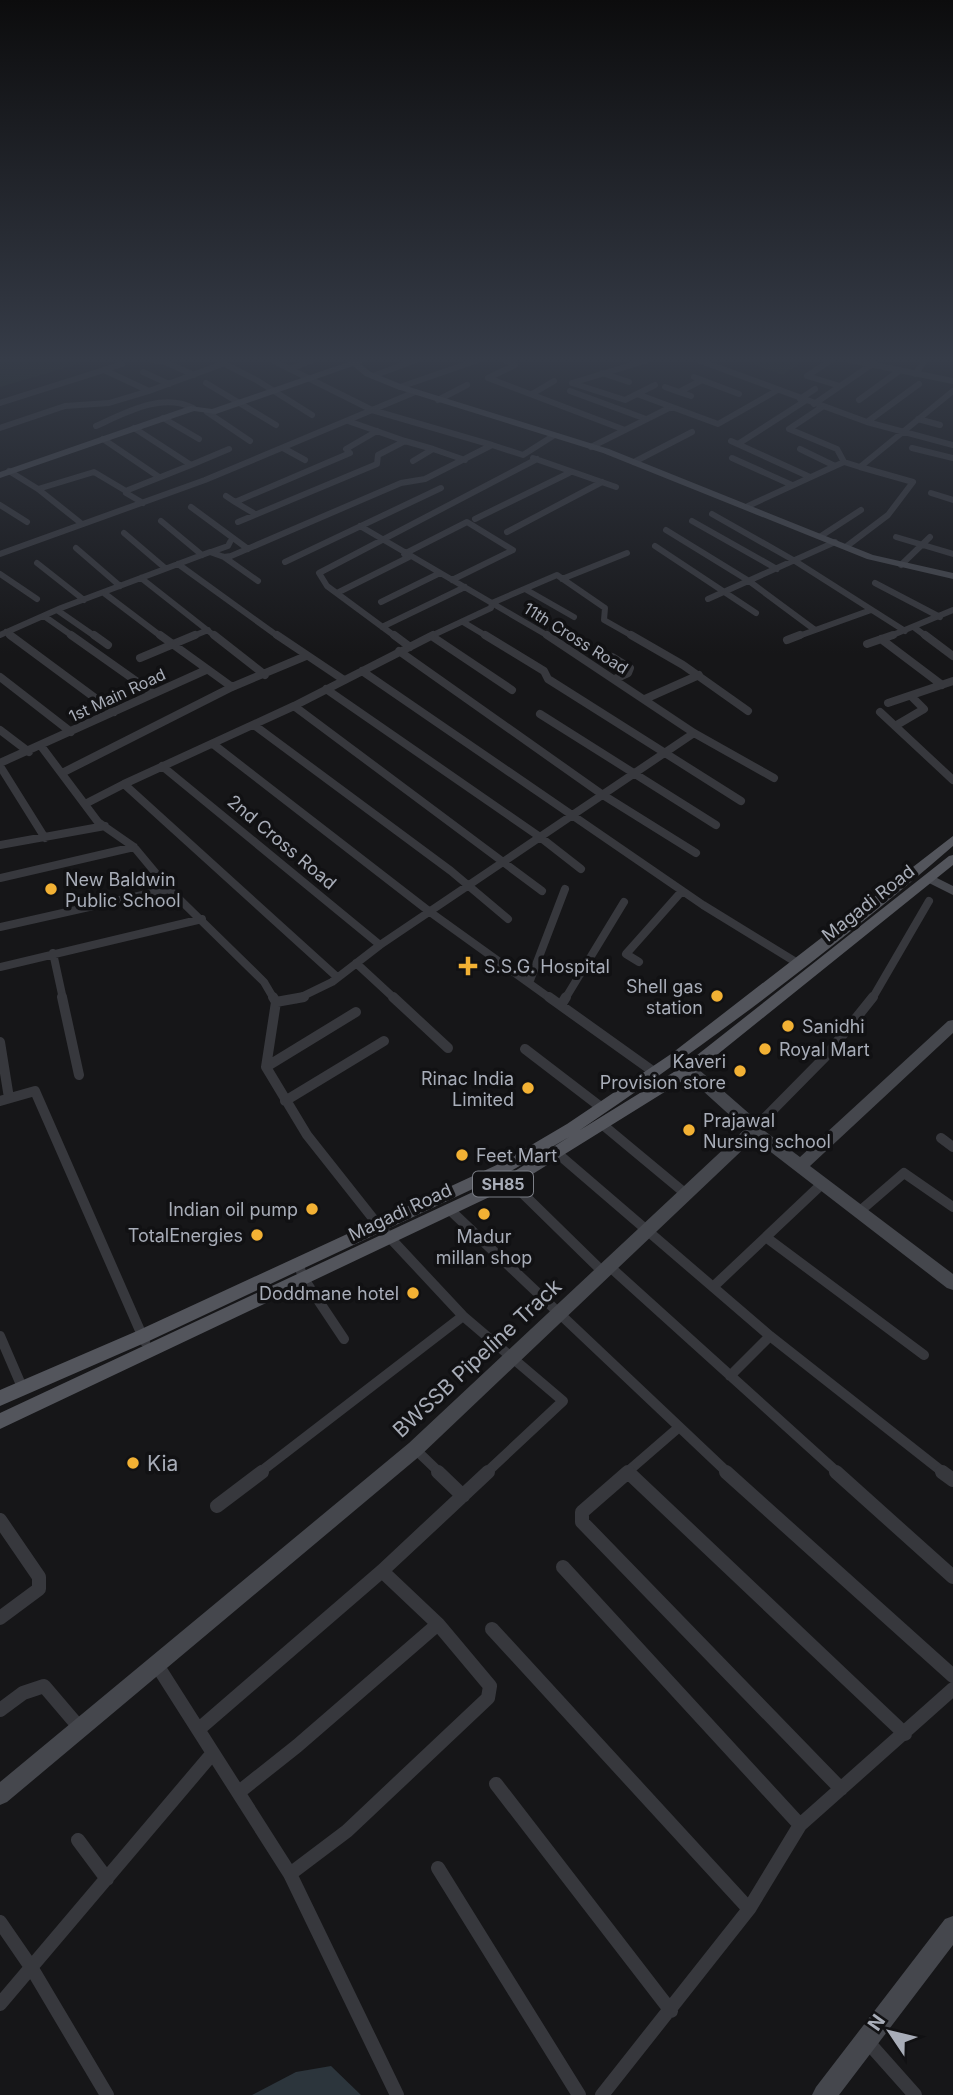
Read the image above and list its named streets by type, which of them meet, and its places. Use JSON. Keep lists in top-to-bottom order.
{
  "streets": {
    "main road": ["Magadi Road", "SH85"],
    "street": [
      "11th Cross Road",
      "1st Main Road",
      "2nd Cross Road",
      "BWSSB Pipeline Track"
    ]
  },
  "places": {
    "other": [
      "New Baldwin Public School",
      "Shell gas station",
      "Sanidhi",
      "Royal Mart",
      "Kaveri Provision store",
      "Rinac India Limited",
      "Prajawal Nursing school",
      "Feet Mart",
      "Indian oil pump",
      "Madur millan shop",
      "TotalEnergies",
      "Doddmane hotel",
      "Kia"
    ],
    "health": ["S.S.G. Hospital"]
  },
  "north": "top left"
}
